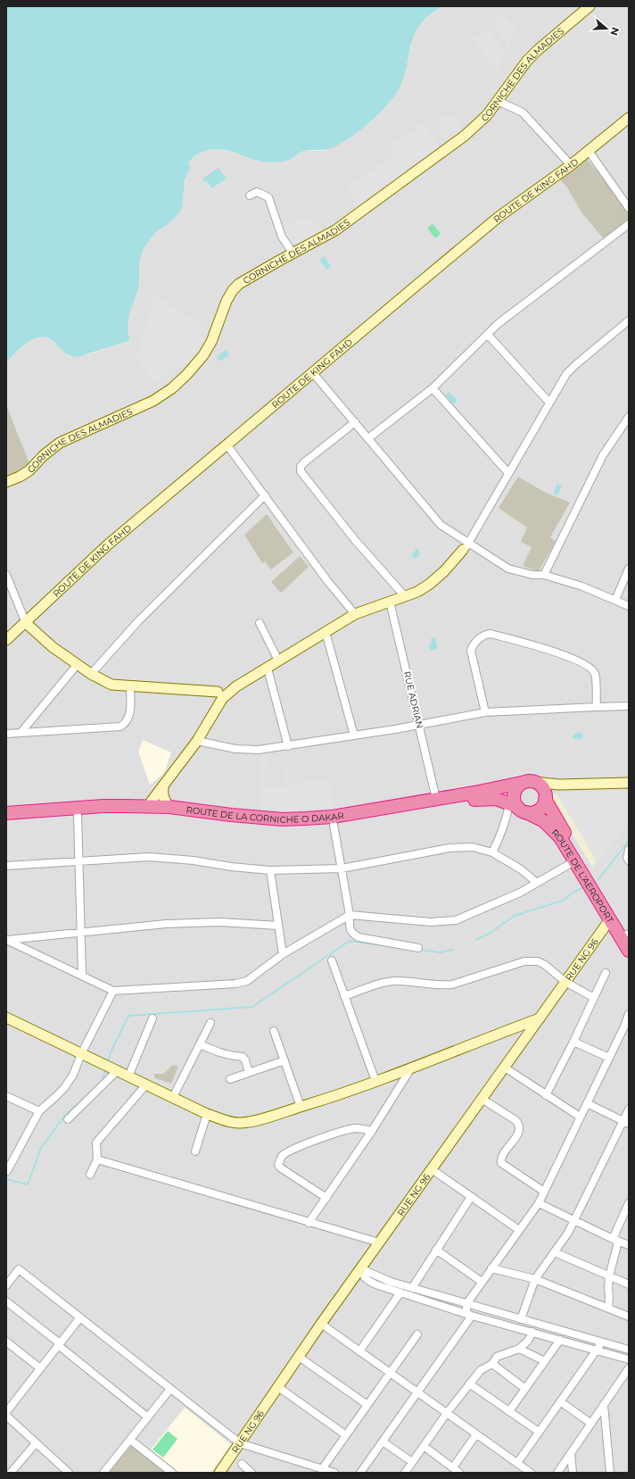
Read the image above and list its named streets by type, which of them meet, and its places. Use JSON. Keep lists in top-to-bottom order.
{
  "streets": {
    "highway": ["ROUTE DE LA CORNICHE O DAKAR", "ROUTE DE L'AEROPORT"],
    "street": [
      "CORNICHE DES ALMADIES",
      "ROUTE DE KING FAHD",
      "RUE ADRIAN",
      "RUE NG 96"
    ]
  },
  "crossings": [
    ["RUE ADRIAN", "ROUTE DE LA CORNICHE O DAKAR"],
    ["ROUTE DE LA CORNICHE O DAKAR", "ROUTE DE L'AEROPORT"],
    ["ROUTE DE L'AEROPORT", "RUE NG 96"]
  ],
  "north": "right"
}
